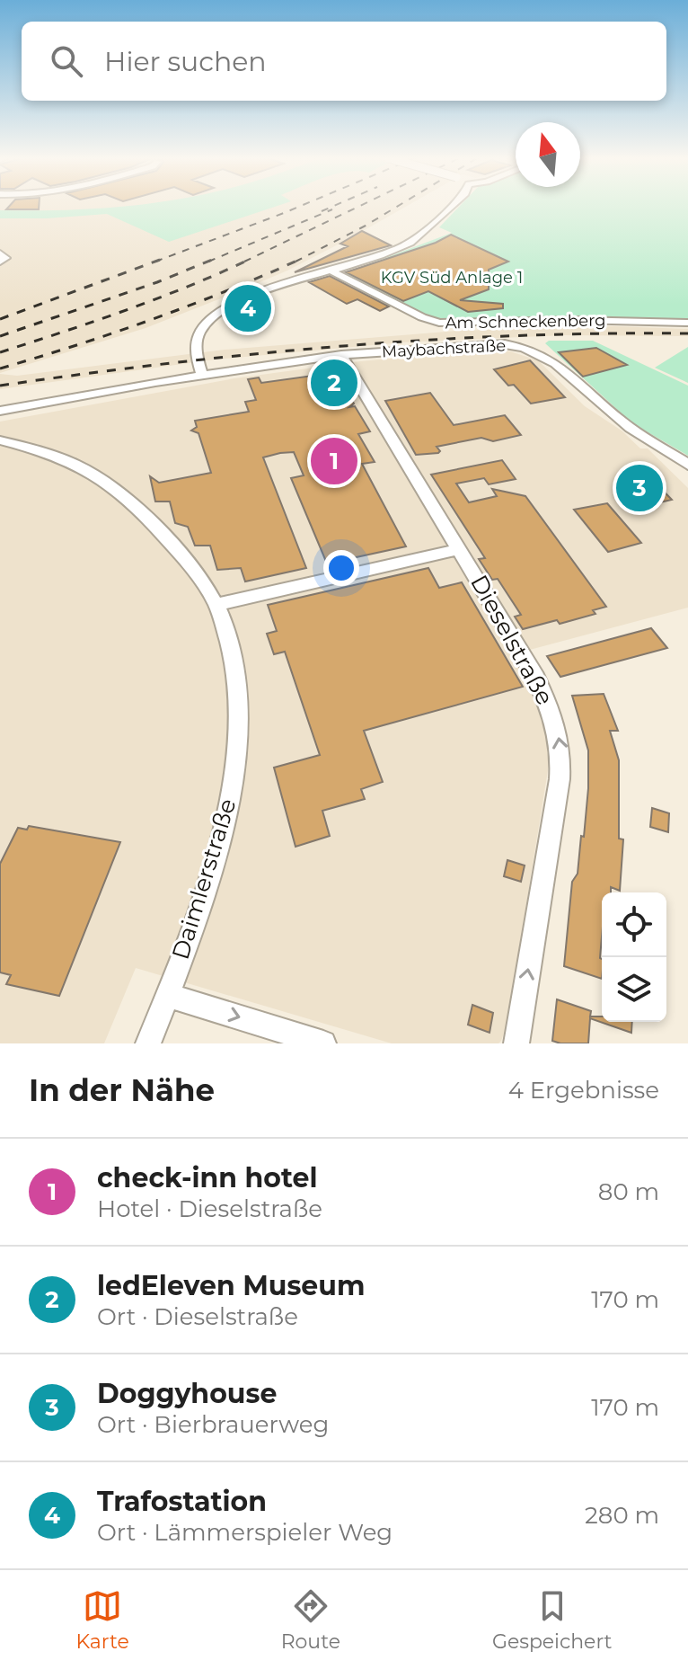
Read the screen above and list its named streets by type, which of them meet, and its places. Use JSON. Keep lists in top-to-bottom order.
{
  "streets": {
    "street": [
      "Am Schneckenberg",
      "Maybachstraße",
      "Dieselstraße",
      "Daimlerstraße"
    ]
  },
  "crossings": [
    ["Maybachstraße", "Dieselstraße"]
  ],
  "one_way": ["Dieselstraße"],
  "parks": ["KGV Süd Anlage 1"],
  "north": "top",
  "page": {
    "search": "Hier suchen",
    "pins": [
      "4",
      "2",
      "1",
      "3"
    ],
    "heading": ["In der Nähe", "4 Ergebnisse"],
    "list": [
      {
        "mark": "1",
        "name": "check-inn hotel",
        "note": "Hotel · Dieselstraße",
        "value": "80 m"
      },
      {
        "mark": "2",
        "name": "ledEleven Museum",
        "note": "Ort · Dieselstraße",
        "value": "170 m"
      },
      {
        "mark": "3",
        "name": "Doggyhouse",
        "note": "Ort · Bierbrauerweg",
        "value": "170 m"
      },
      {
        "mark": "4",
        "name": "Trafostation",
        "note": "Ort · Lämmerspieler Weg",
        "value": "280 m"
      }
    ],
    "nav": ["Karte", "Route", "Gespeichert"]
  }
}
